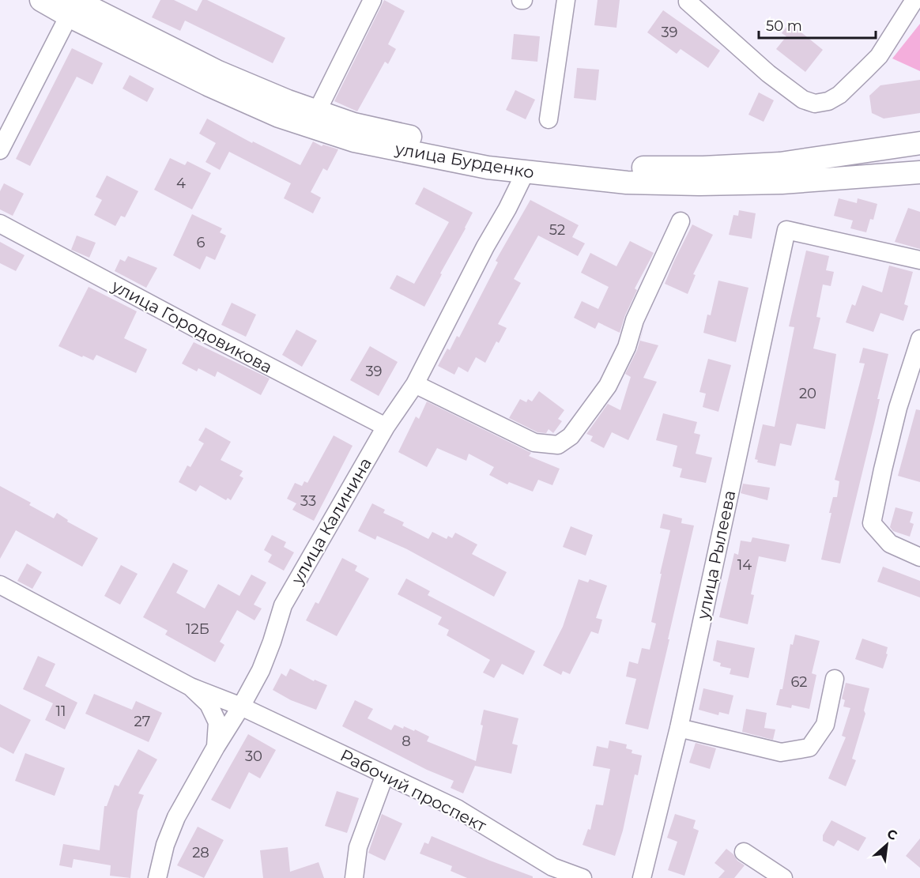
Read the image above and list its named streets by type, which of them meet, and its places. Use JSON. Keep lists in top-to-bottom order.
{
  "streets": {
    "main road": ["улица Бурденко"],
    "street": [
      "улица Городовикова",
      "улица Калинина",
      "улица Рылеева",
      "Рабочий проспект"
    ]
  },
  "crossings": [
    ["улица Бурденко", "улица Калинина"],
    ["улица Городовикова", "улица Калинина"],
    ["улица Калинина", "Рабочий проспект"]
  ],
  "house_numbers": [
    "39",
    "4",
    "52",
    "6",
    "39",
    "20",
    "33",
    "14",
    "12Б",
    "62",
    "11",
    "27",
    "8",
    "30",
    "28"
  ],
  "scale_bar": "50 m",
  "north": "top right"
}
